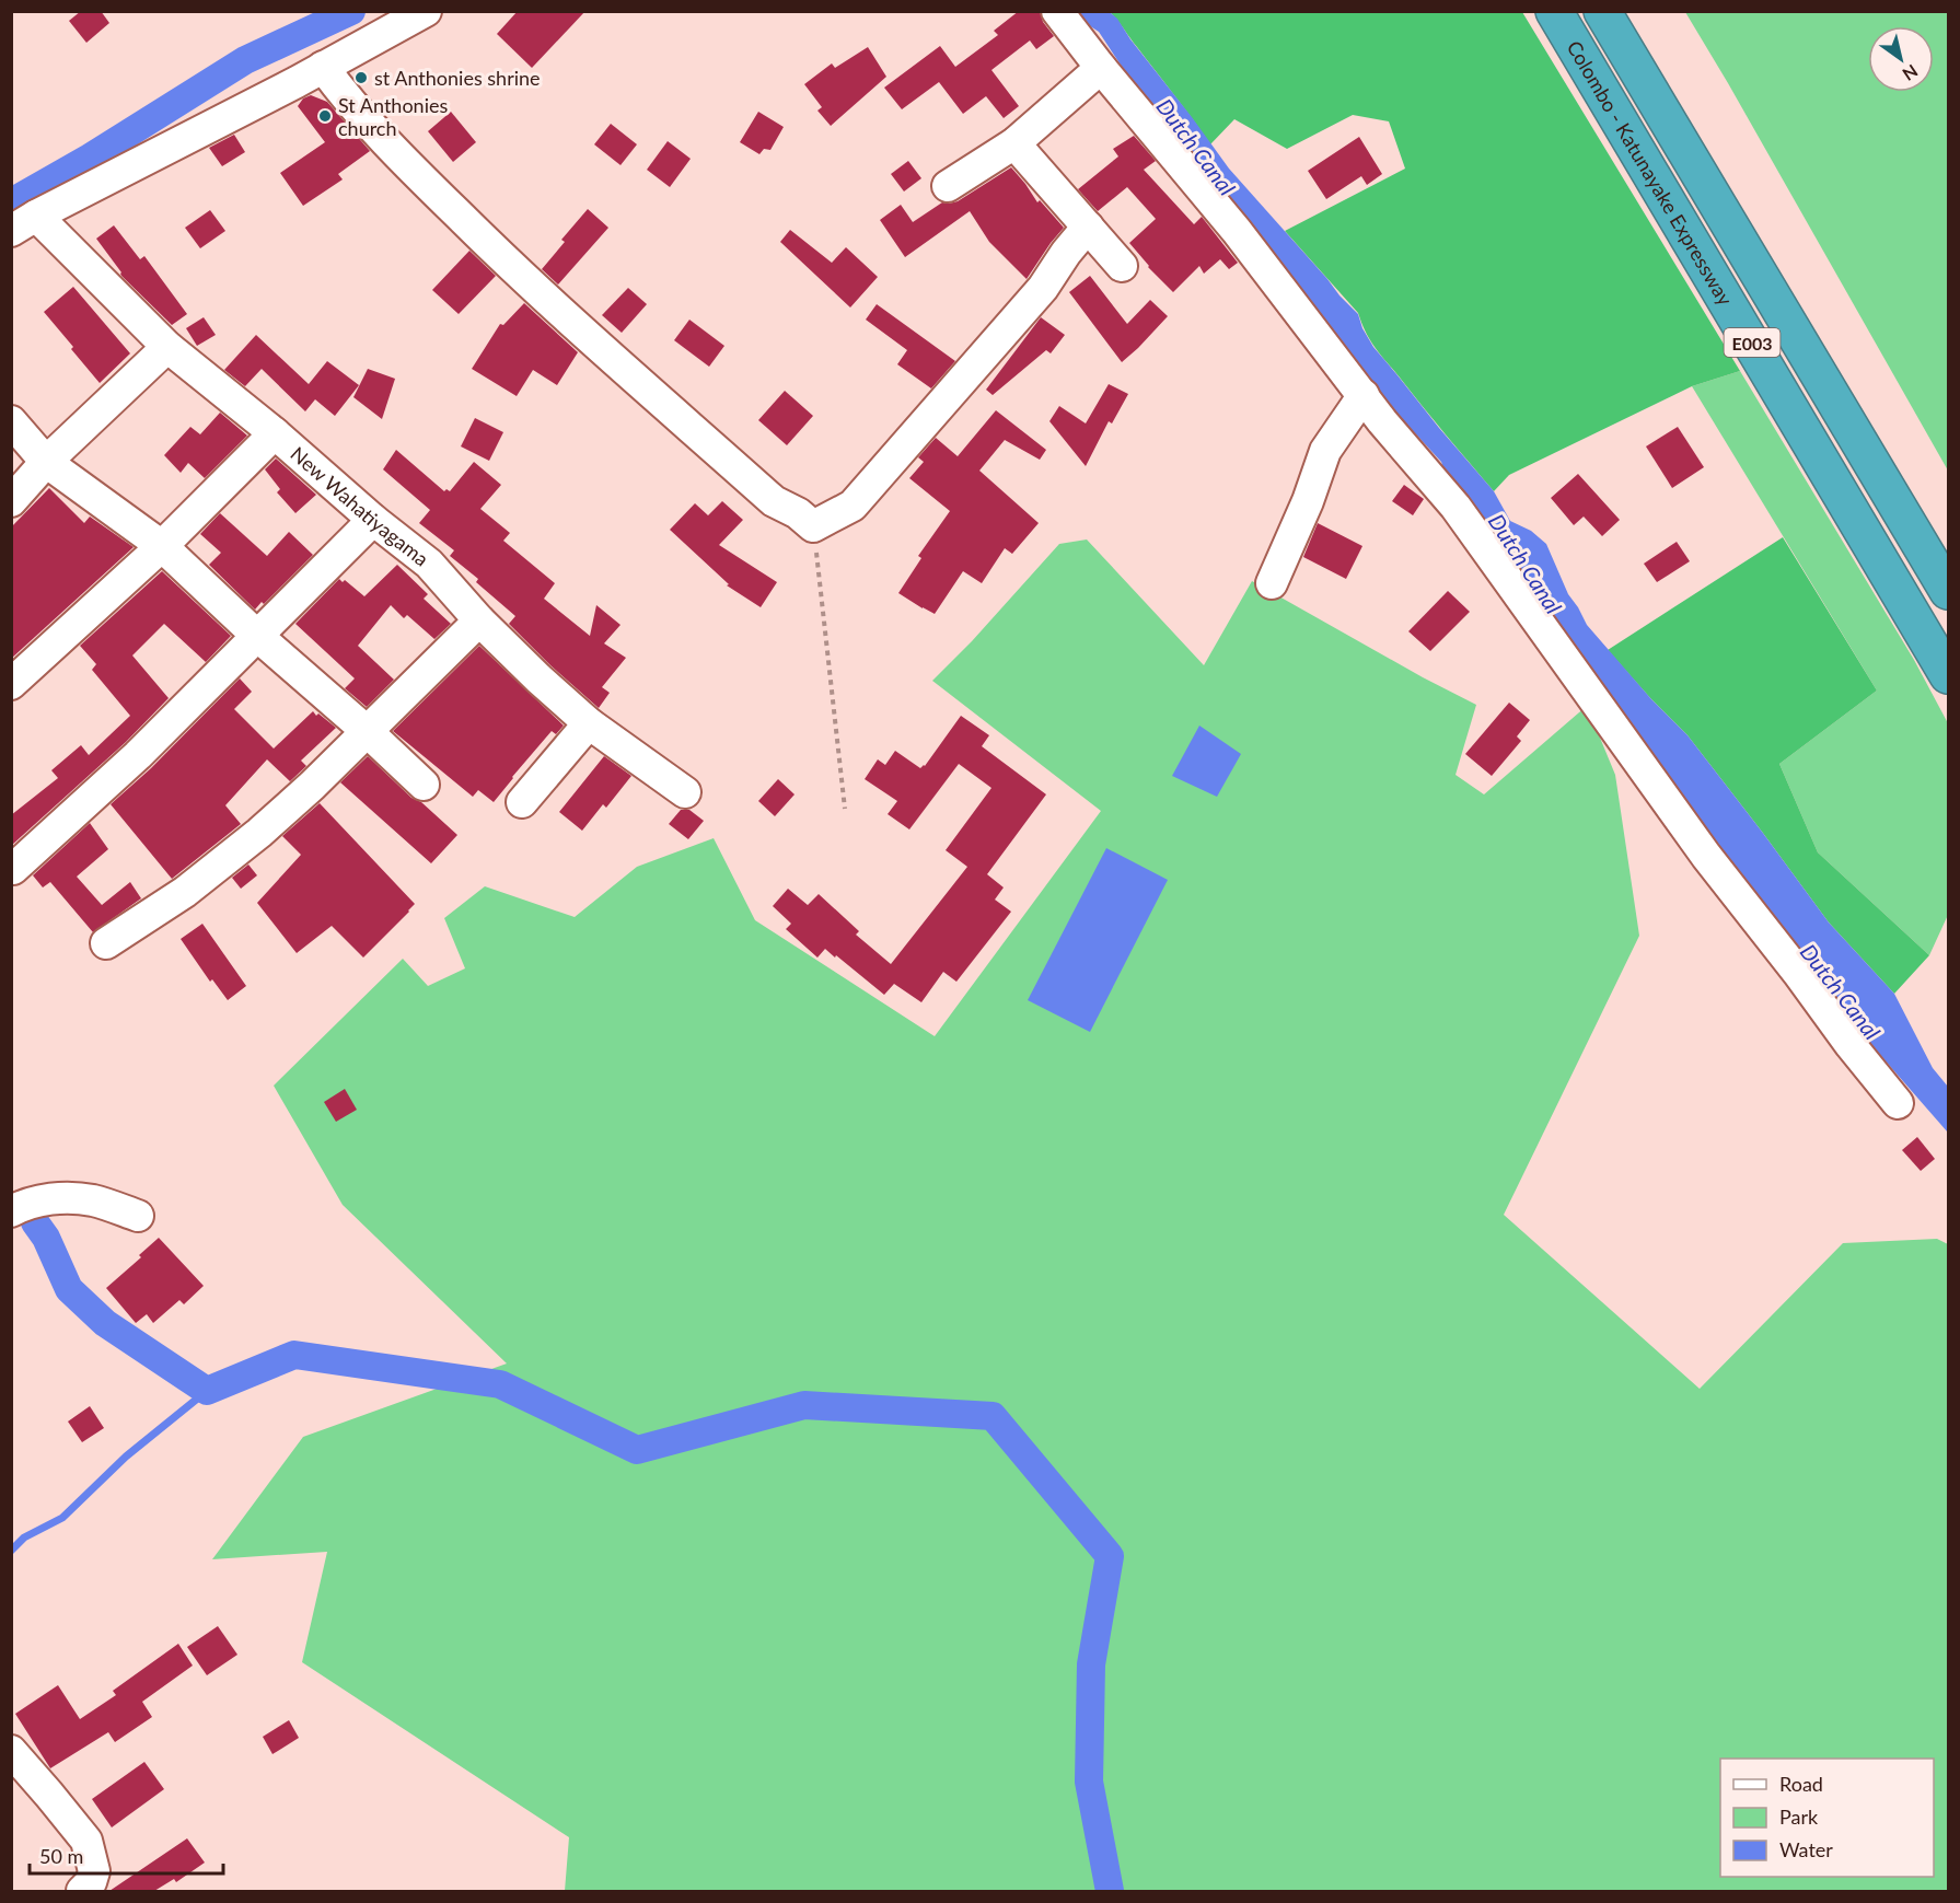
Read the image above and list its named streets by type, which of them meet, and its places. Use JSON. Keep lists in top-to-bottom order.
{
  "streets": {
    "highway": ["Colombo - Katunayake Expressway", "E003"],
    "street": ["New Wahatiyagama"]
  },
  "water": ["Dutch Canal"],
  "places": ["st Anthonies shrine", "St Anthonies church"],
  "legend": ["Road", "Park", "Water"],
  "scale_bar": "50 m",
  "north": "bottom right"
}
